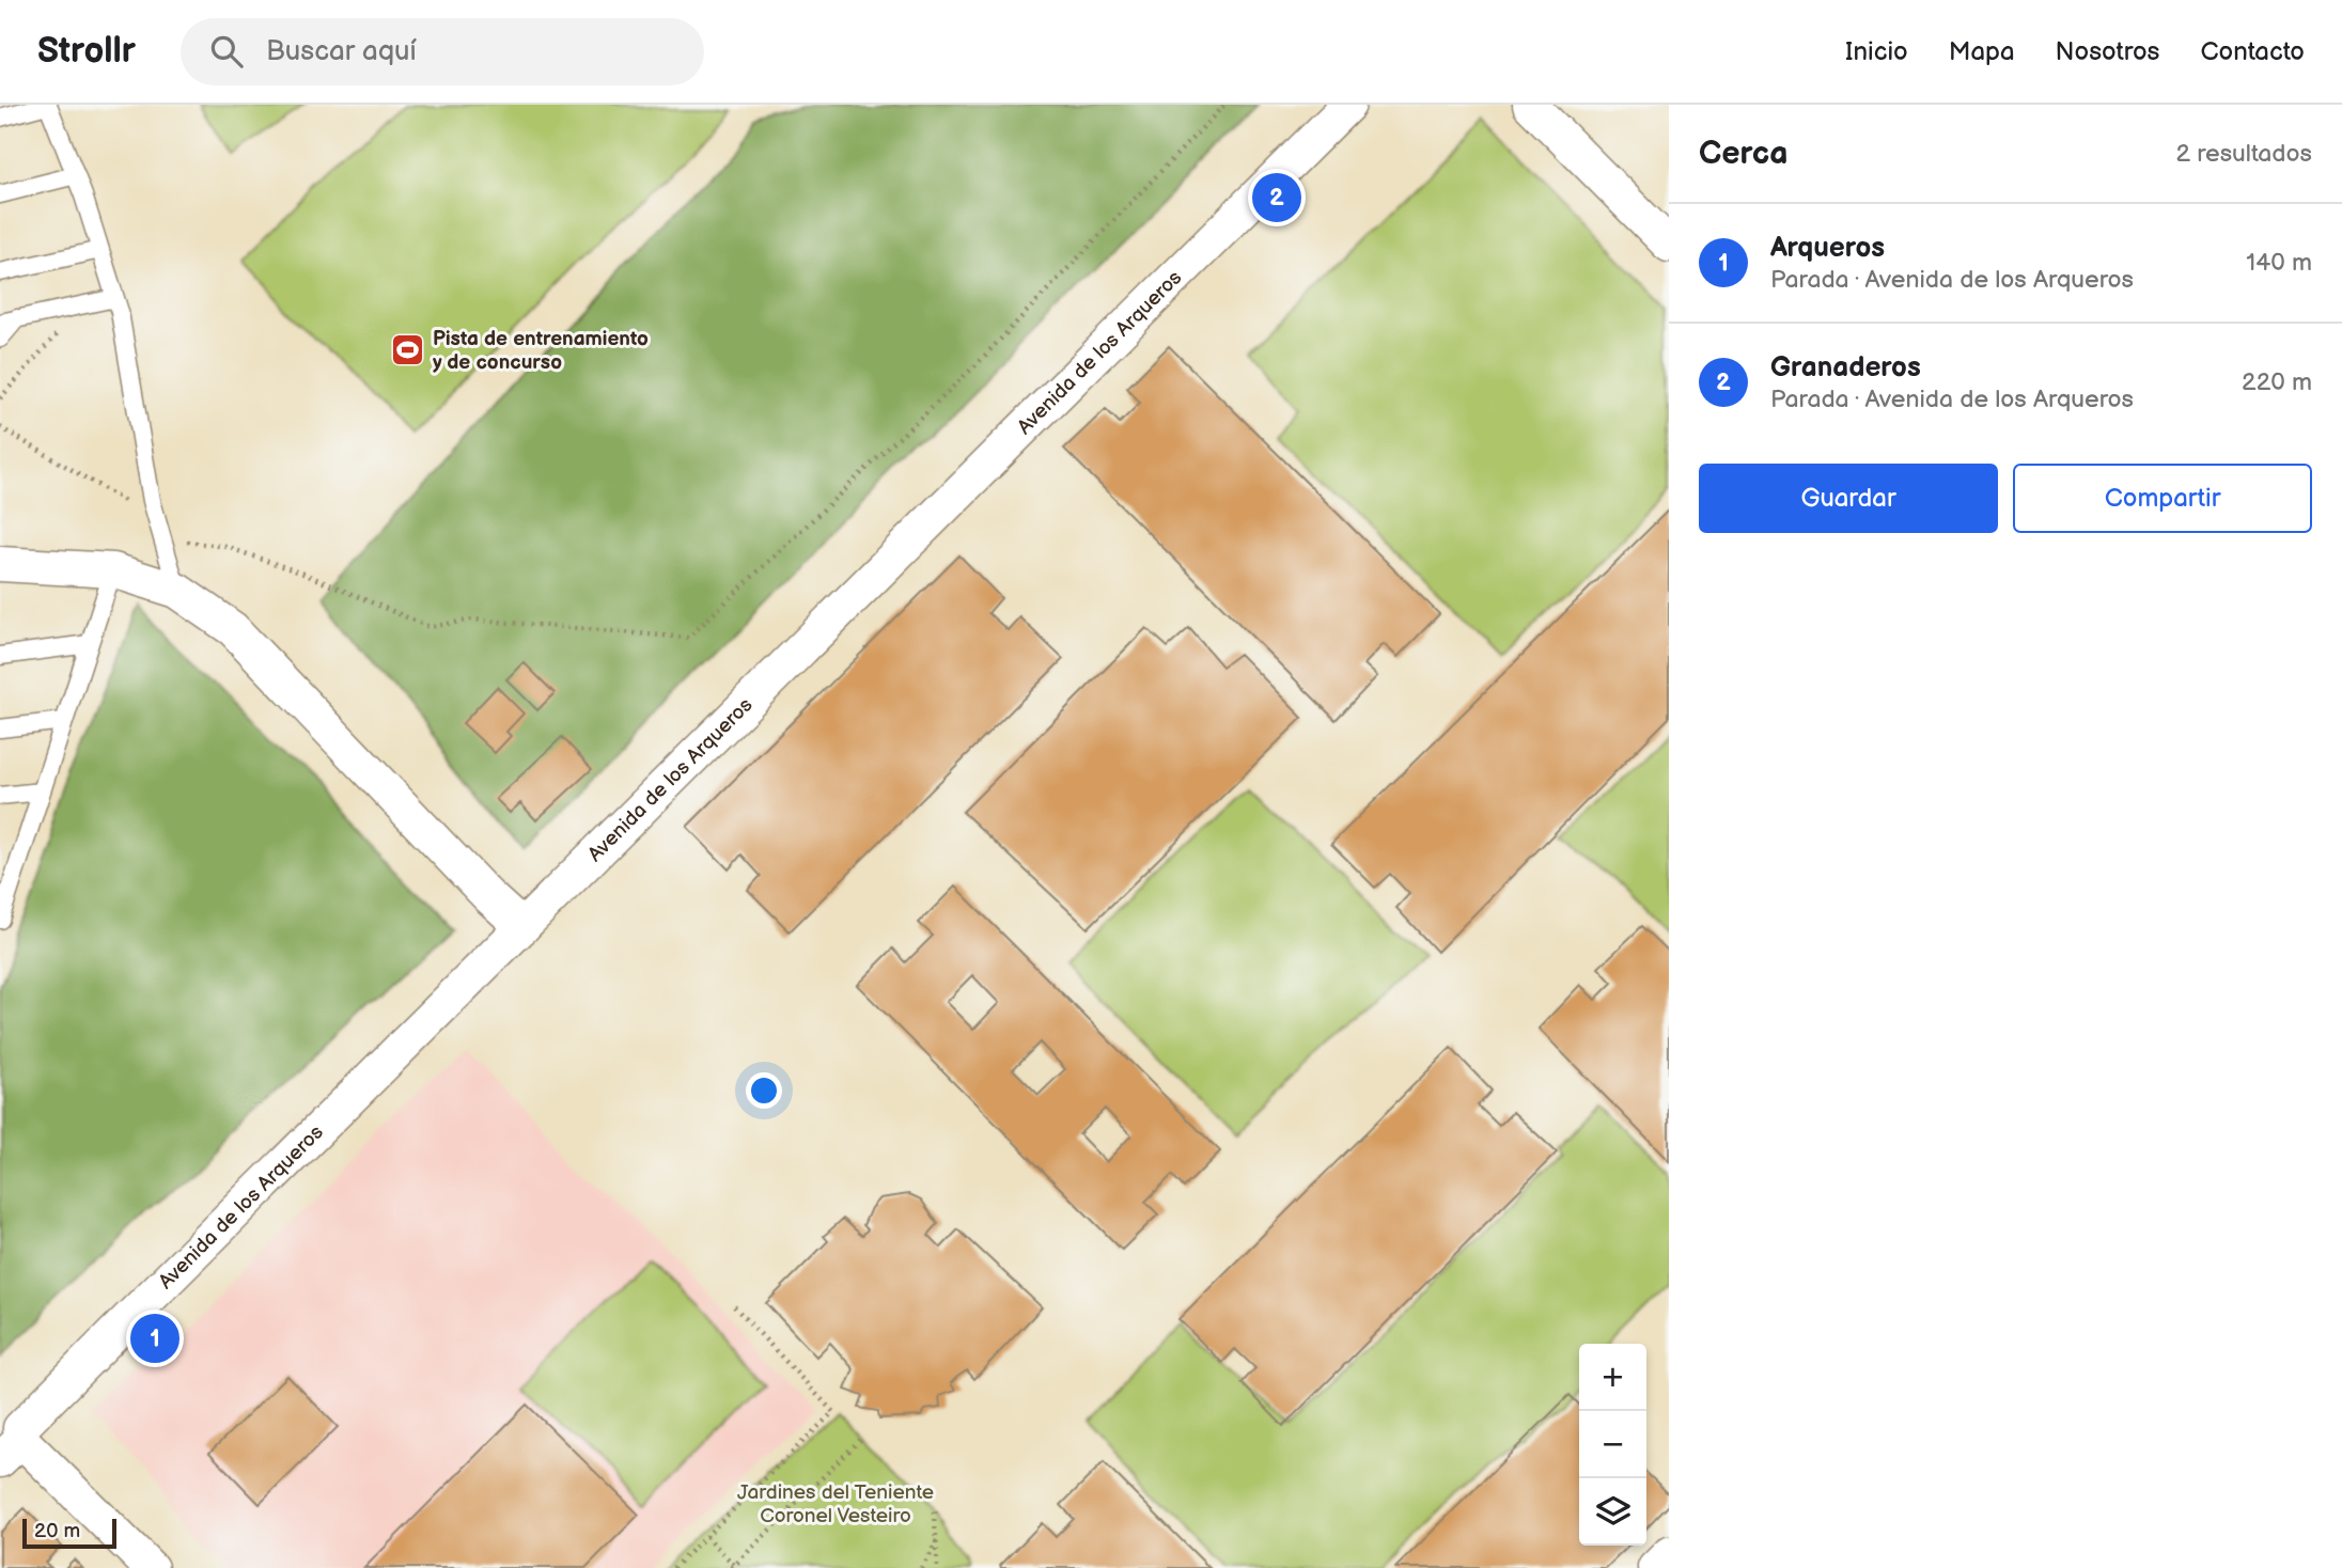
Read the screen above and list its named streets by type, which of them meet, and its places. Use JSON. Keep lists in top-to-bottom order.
{
  "streets": {
    "street": ["Avenida de los Arqueros"]
  },
  "parks": ["Jardines del Teniente Coronel Vesteiro"],
  "places": {
    "sports": ["Pista de entrenamiento y de concurso"]
  },
  "scale_bar": "20 m",
  "page": {
    "header": "Strollr",
    "search": "Buscar aquí",
    "nav": [
      "Inicio",
      "Mapa",
      "Nosotros",
      "Contacto"
    ],
    "heading": ["Cerca", "2 resultados"],
    "pins": ["2", "1"],
    "list": [
      {
        "mark": "1",
        "name": "Arqueros",
        "note": "Parada · Avenida de los Arqueros",
        "value": "140 m"
      },
      {
        "mark": "2",
        "name": "Granaderos",
        "note": "Parada · Avenida de los Arqueros",
        "value": "220 m"
      }
    ],
    "buttons": ["Guardar", "Compartir"],
    "map_buttons": ["+", "−"],
    "scale": "20 m"
  }
}
